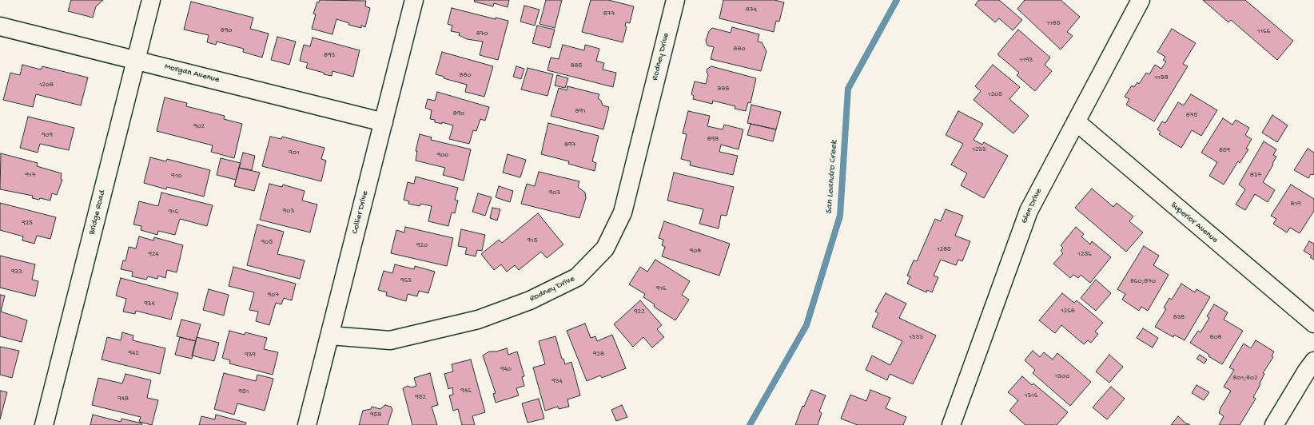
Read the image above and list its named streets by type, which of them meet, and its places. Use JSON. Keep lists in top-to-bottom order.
{
  "streets": {
    "street": [
      "Rodney Drive",
      "Morgan Avenue",
      "Glen Drive",
      "Bridge Road",
      "Collier Drive",
      "Superior Avenue"
    ]
  },
  "crossings": [
    ["Rodney Drive", "Collier Drive"],
    ["Morgan Avenue", "Bridge Road"],
    ["Morgan Avenue", "Collier Drive"],
    ["Glen Drive", "Superior Avenue"]
  ],
  "water": ["San Leandro Creek"],
  "house_numbers": [
    "874",
    "877",
    "1185",
    "890",
    "1166",
    "870",
    "880",
    "893",
    "1193",
    "885",
    "880",
    "1188",
    "1208",
    "888",
    "1205",
    "891",
    "890",
    "875",
    "902",
    "909",
    "898",
    "897",
    "1233",
    "859",
    "901",
    "900",
    "917",
    "837",
    "910",
    "903",
    "819",
    "903",
    "916",
    "925",
    "915",
    "905",
    "920",
    "1285",
    "908",
    "924",
    "1256",
    "933",
    "963",
    "860;870",
    "916",
    "907",
    "934",
    "1268",
    "922",
    "838",
    "1333",
    "808",
    "942",
    "928",
    "939",
    "940",
    "1300",
    "801;802",
    "934",
    "946",
    "951",
    "1316",
    "952",
    "948",
    "958"
  ]
}
